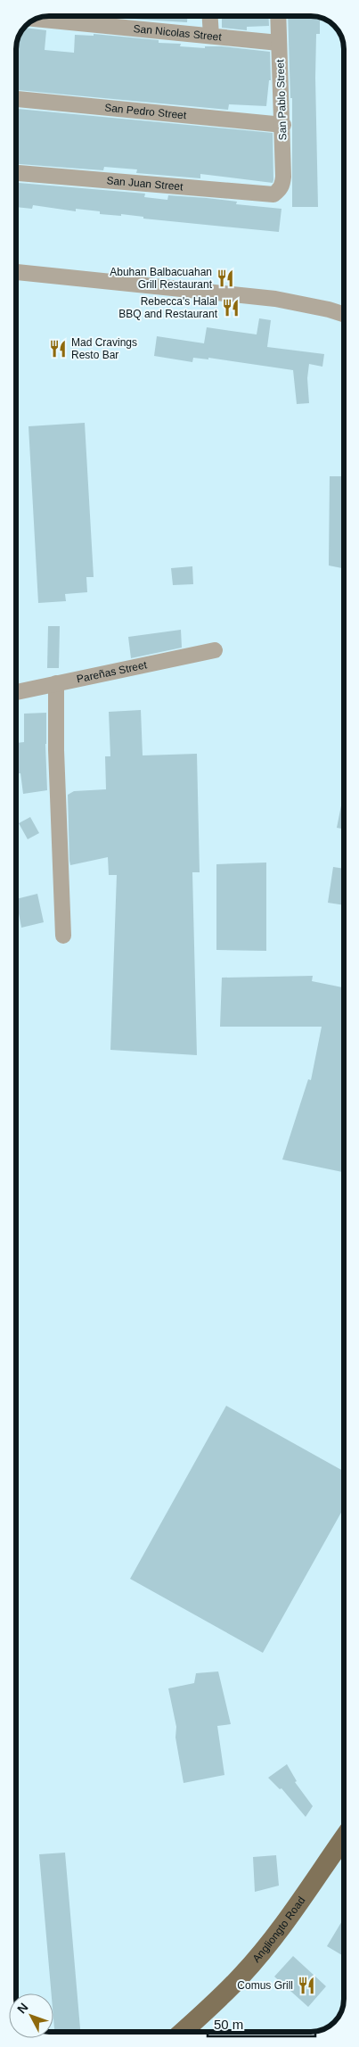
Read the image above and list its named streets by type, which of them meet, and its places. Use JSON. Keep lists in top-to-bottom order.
{
  "streets": {
    "main road": ["Angliongto Road"],
    "street": [
      "San Nicolas Street",
      "San Pablo Street",
      "San Pedro Street",
      "San Juan Street",
      "Pareñas Street"
    ]
  },
  "crossings": [
    ["San Nicolas Street", "San Pablo Street"],
    ["San Pablo Street", "San Pedro Street"],
    ["San Pablo Street", "San Juan Street"]
  ],
  "places": {
    "restaurant": [
      "Abuhan Balbacuahan Grill Restaurant",
      "Rebecca's Halal BBQ and Restaurant",
      "Mad Cravings Resto Bar",
      "Comus Grill"
    ]
  },
  "scale_bar": "50 m",
  "north": "top left"
}
